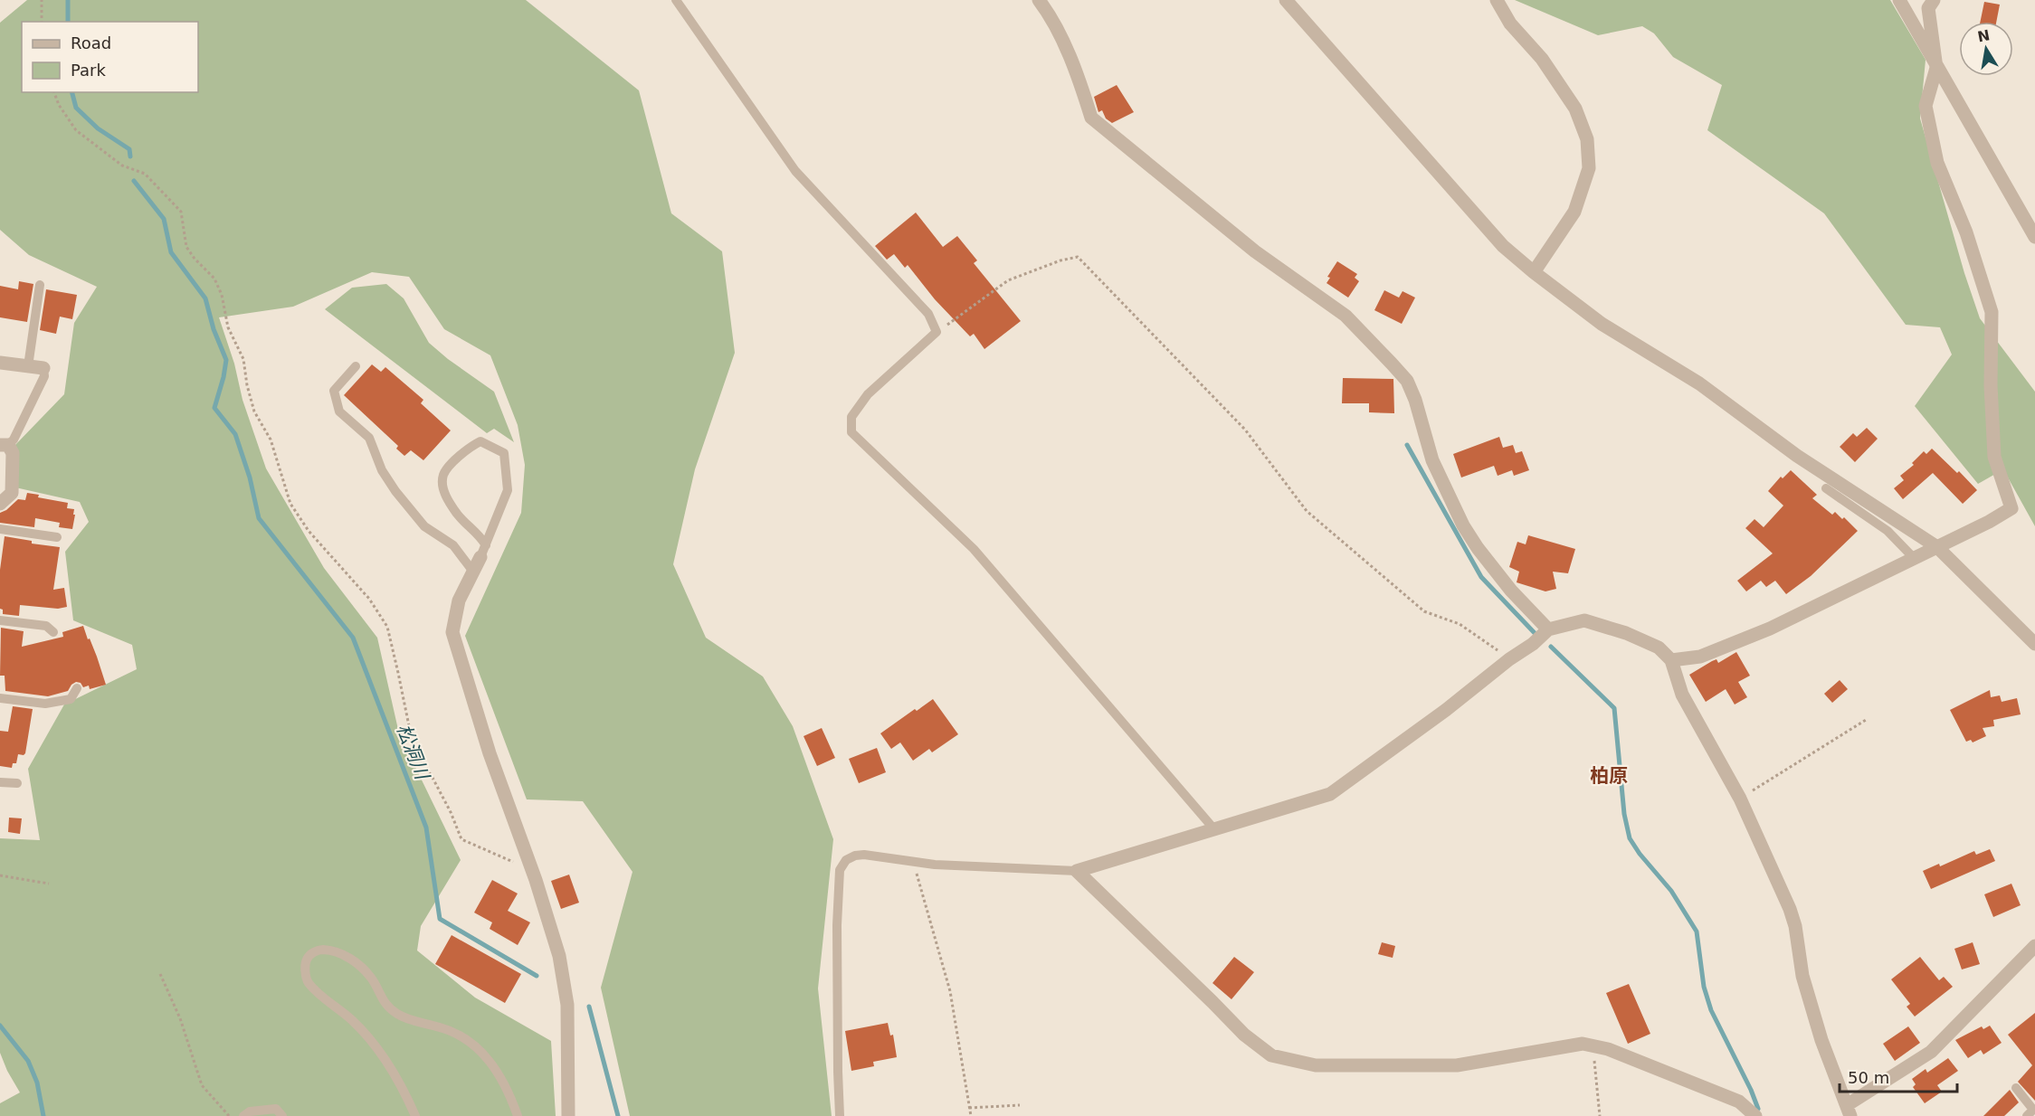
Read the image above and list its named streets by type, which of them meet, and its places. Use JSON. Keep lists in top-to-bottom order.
{
  "districts": ["柏原"],
  "water": ["松洞川"],
  "legend": ["Road", "Park"],
  "scale_bar": "50 m",
  "north": "top"
}
